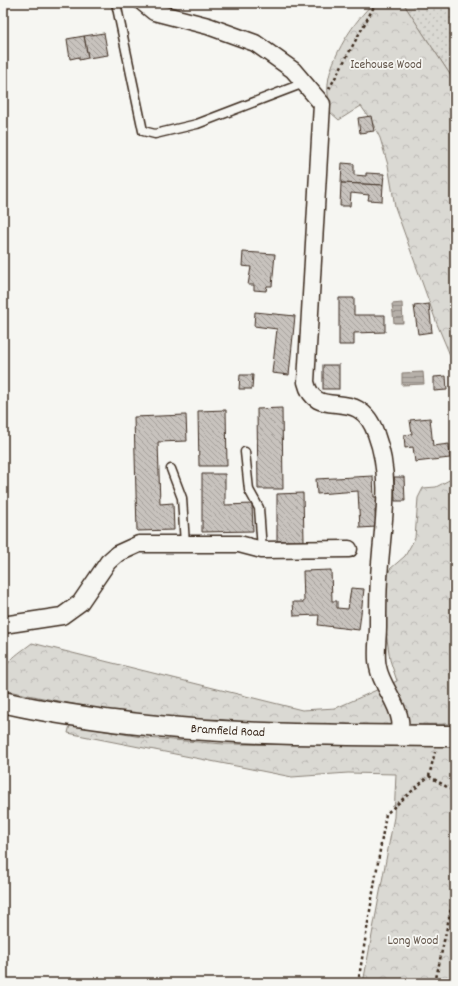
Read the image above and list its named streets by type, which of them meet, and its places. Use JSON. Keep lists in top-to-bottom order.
{
  "streets": {
    "street": ["Bramfield Road"]
  },
  "parks": ["Icehouse Wood", "Long Wood"]
}
